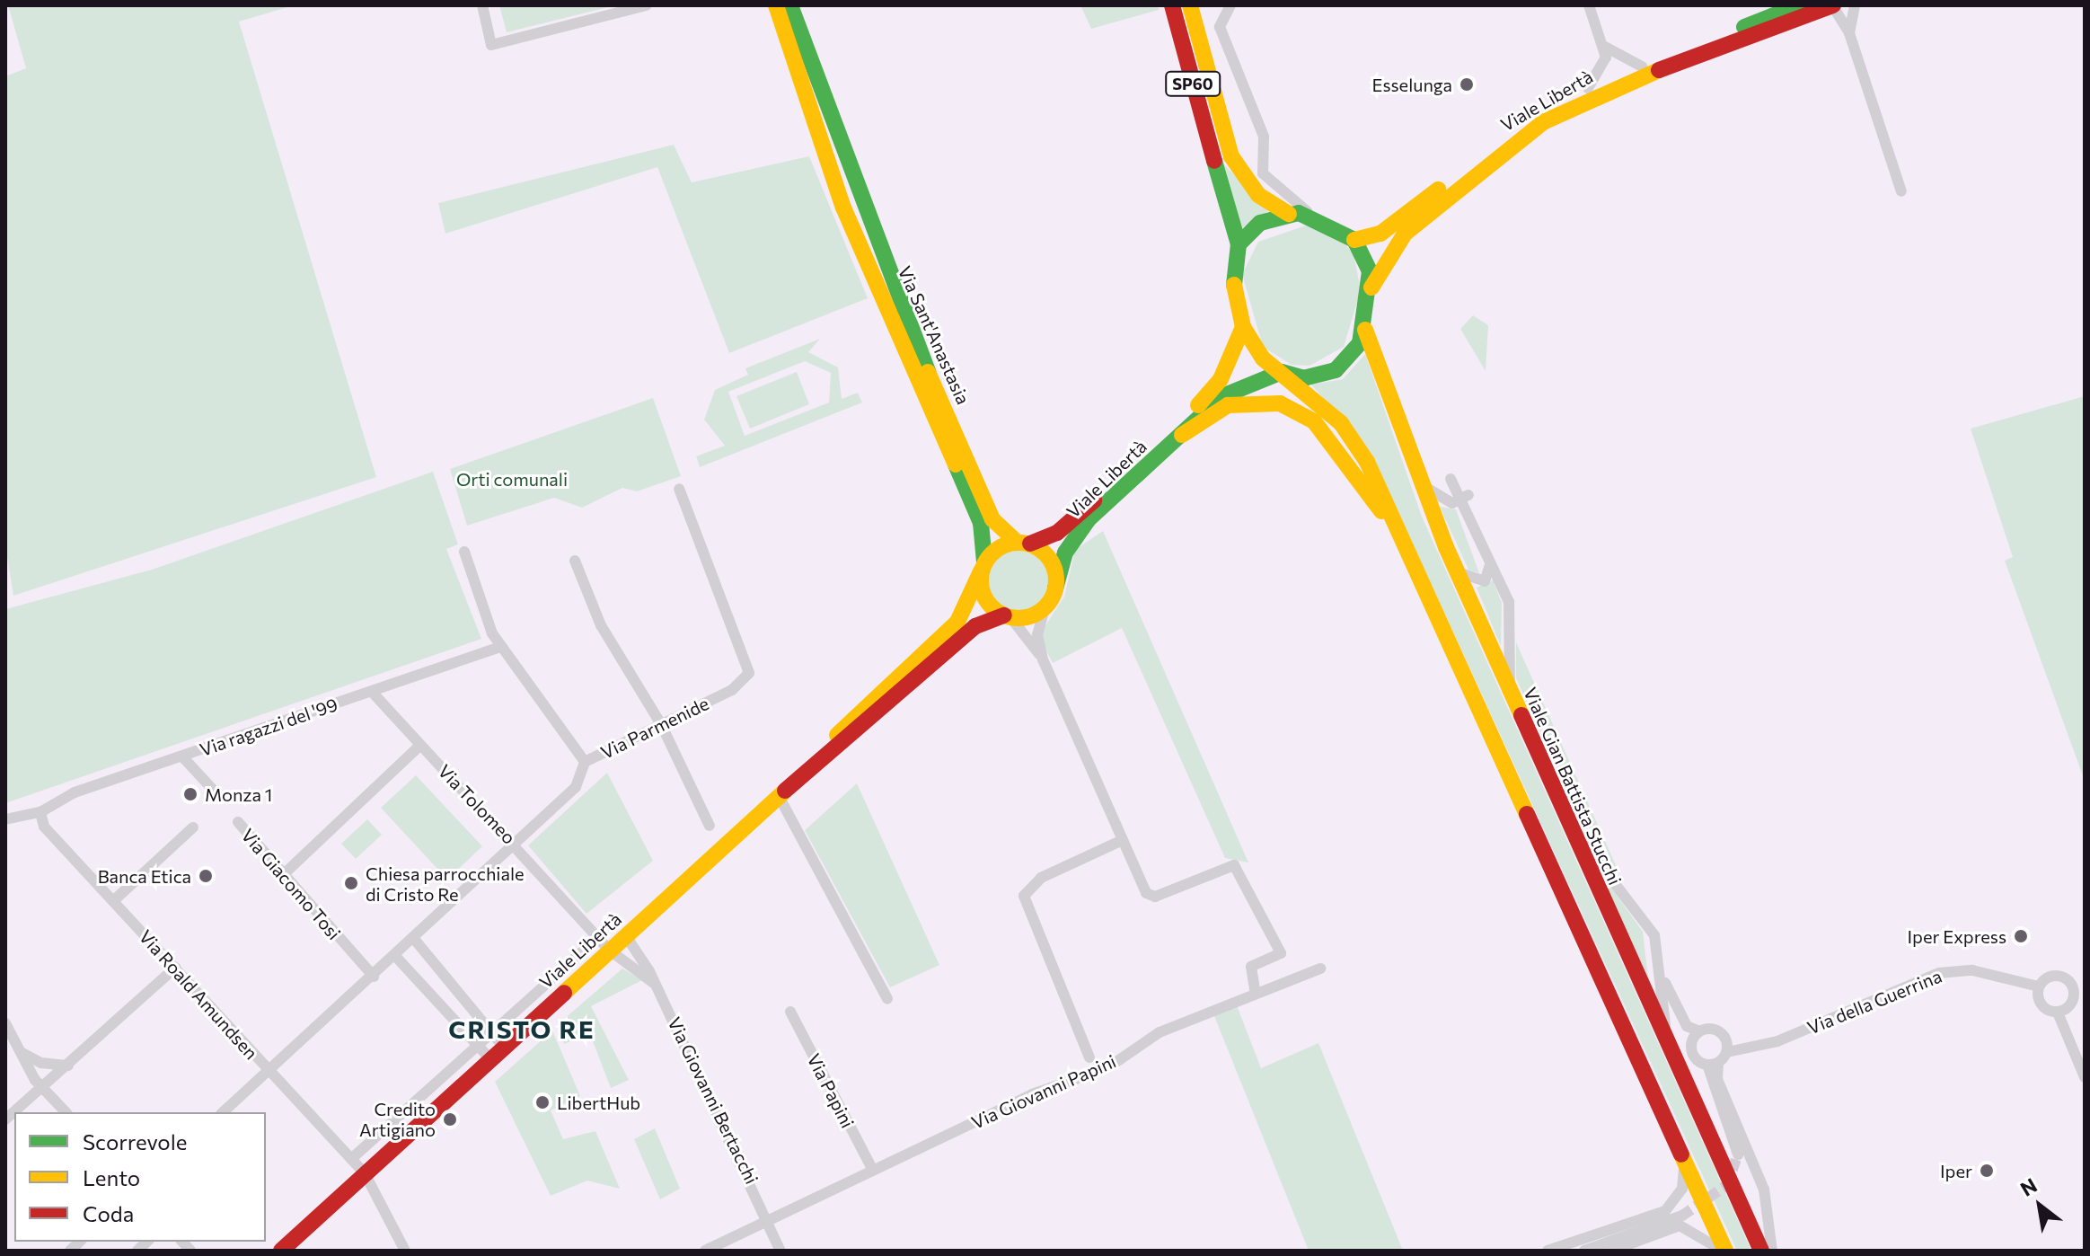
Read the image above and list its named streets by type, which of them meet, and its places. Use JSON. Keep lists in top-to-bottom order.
{
  "streets": {
    "main road": [
      "SP60",
      "Viale Libertà",
      "Via Sant'Anastasia",
      "Viale Gian Battista Stucchi"
    ],
    "street": [
      "Via ragazzi del '99",
      "Via Parmenide",
      "Via Tolomeo",
      "Via Giacomo Tosi",
      "Via Roald Amundsen",
      "Via della Guerrina",
      "Via Papini",
      "Via Giovanni Papini",
      "Via Giovanni Bertacchi"
    ]
  },
  "crossings": [
    ["SP60", "Viale Libertà"],
    ["SP60", "Viale Gian Battista Stucchi"],
    ["Viale Libertà", "Via Sant'Anastasia"],
    ["Viale Libertà", "Viale Gian Battista Stucchi"],
    ["Viale Libertà", "Via Tolomeo"],
    ["Viale Libertà", "Via Roald Amundsen"],
    ["Viale Libertà", "Via Giovanni Bertacchi"],
    ["Via ragazzi del '99", "Via Tolomeo"],
    ["Via ragazzi del '99", "Via Roald Amundsen"],
    ["Via Parmenide", "Via Tolomeo"],
    ["Via Parmenide", "Via Giacomo Tosi"],
    ["Via Parmenide", "Via Roald Amundsen"],
    ["Via Tolomeo", "Via Giovanni Bertacchi"],
    ["Via Papini", "Via Giovanni Papini"],
    ["Via Giovanni Papini", "Via Giovanni Bertacchi"]
  ],
  "districts": ["CRISTO RE"],
  "parks": ["Orti comunali"],
  "places": [
    "Esselunga",
    "Monza 1",
    "Banca Etica",
    "Chiesa parrocchiale di Cristo Re",
    "Iper Express",
    "LibertHub",
    "Credito Artigiano",
    "Iper"
  ],
  "legend": ["Scorrevole", "Lento", "Coda"],
  "north": "top left"
}
